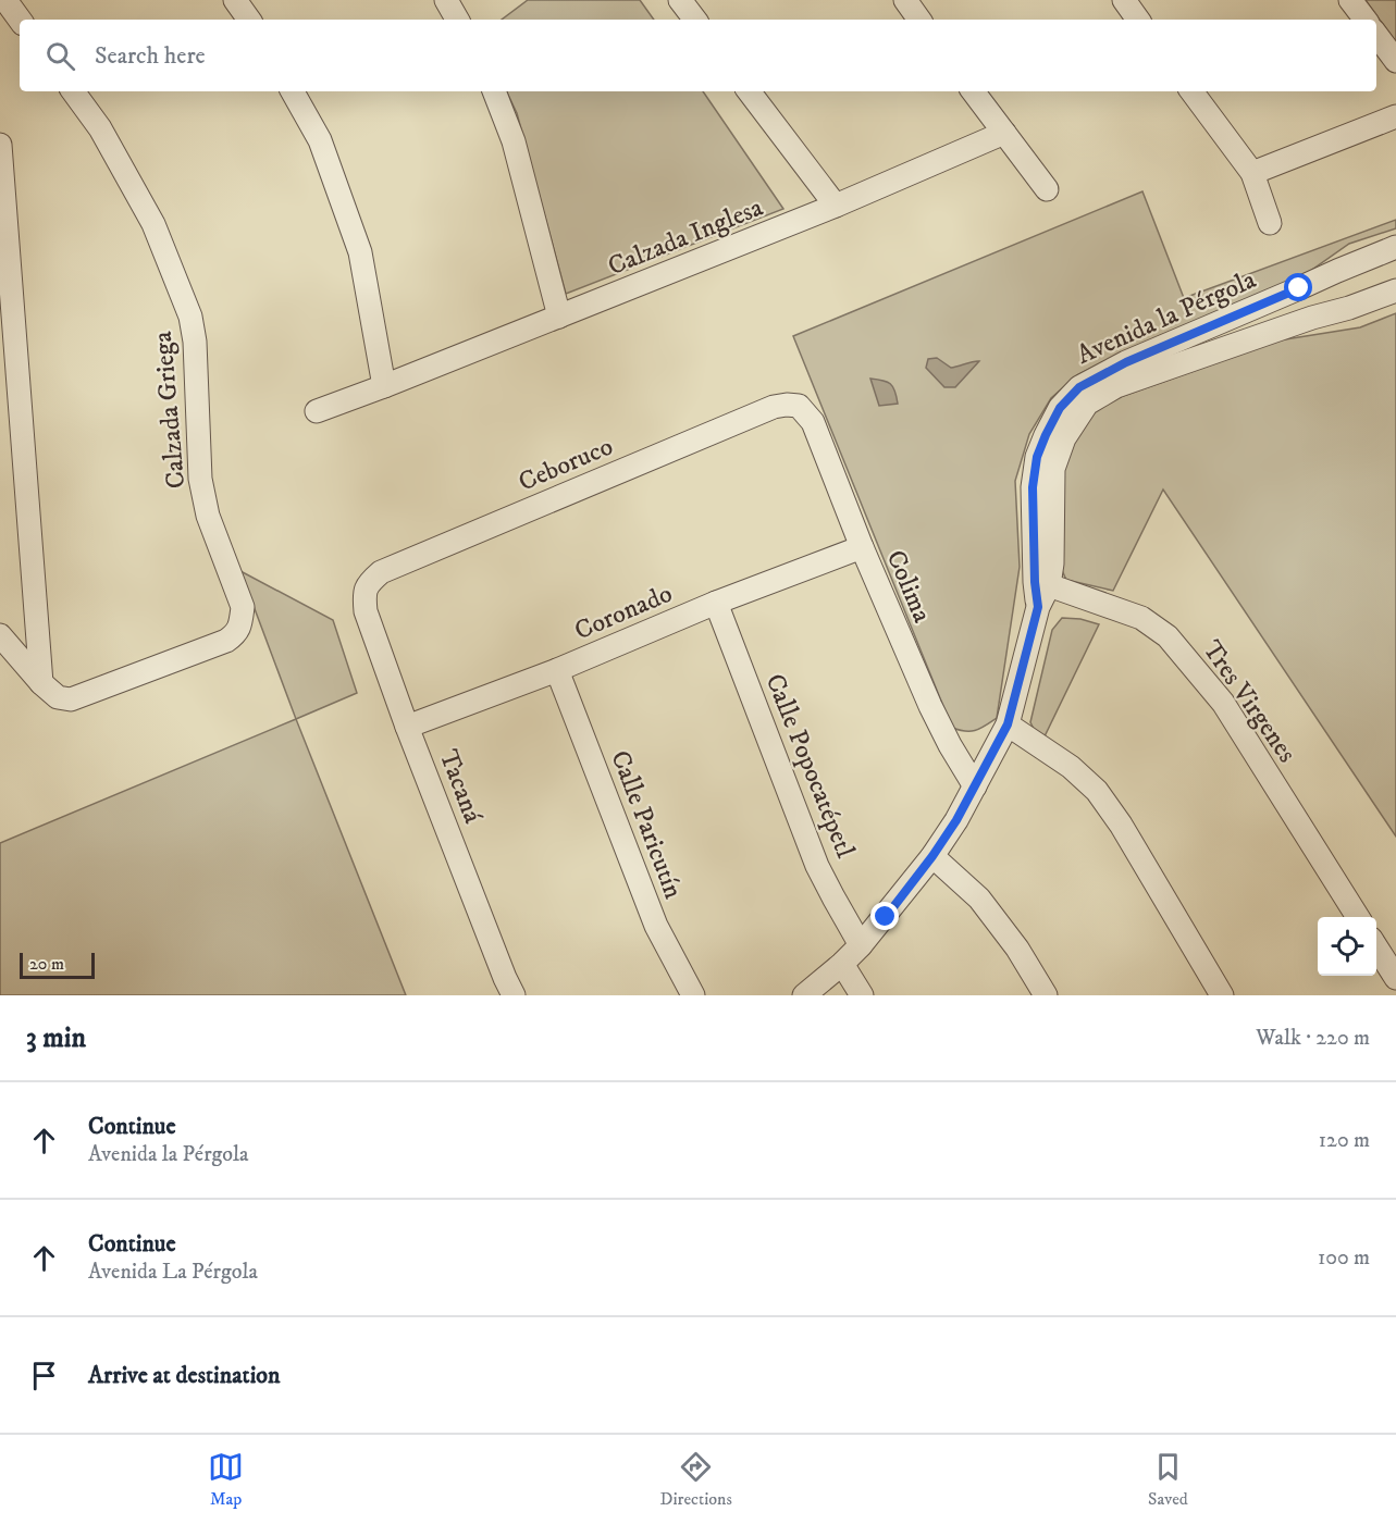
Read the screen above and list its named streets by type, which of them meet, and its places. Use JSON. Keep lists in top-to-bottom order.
{
  "streets": {
    "street": [
      "Calzada Inglesa",
      "Avenida la Pérgola",
      "Calzada Griega",
      "Ceboruco",
      "Colima",
      "Coronado",
      "Tres Virgenes",
      "Calle Popocatépetl",
      "Tacaná",
      "Calle Paricutín"
    ]
  },
  "crossings": [
    ["Avenida la Pérgola", "Tres Virgenes"],
    ["Ceboruco", "Colima"],
    ["Ceboruco", "Tacaná"],
    ["Colima", "Coronado"],
    ["Coronado", "Calle Popocatépetl"],
    ["Coronado", "Tacaná"],
    ["Coronado", "Calle Paricutín"]
  ],
  "scale_bar": "20 m",
  "page": {
    "search": "Search here",
    "scale": "20 m",
    "heading": ["3 min", "Walk · 220 m"],
    "list": [
      ["Continue", "Avenida la Pérgola", "120 m"],
      ["Continue", "Avenida La Pérgola", "100 m"],
      "Arrive at destination"
    ],
    "nav": ["Map", "Directions", "Saved"]
  }
}
